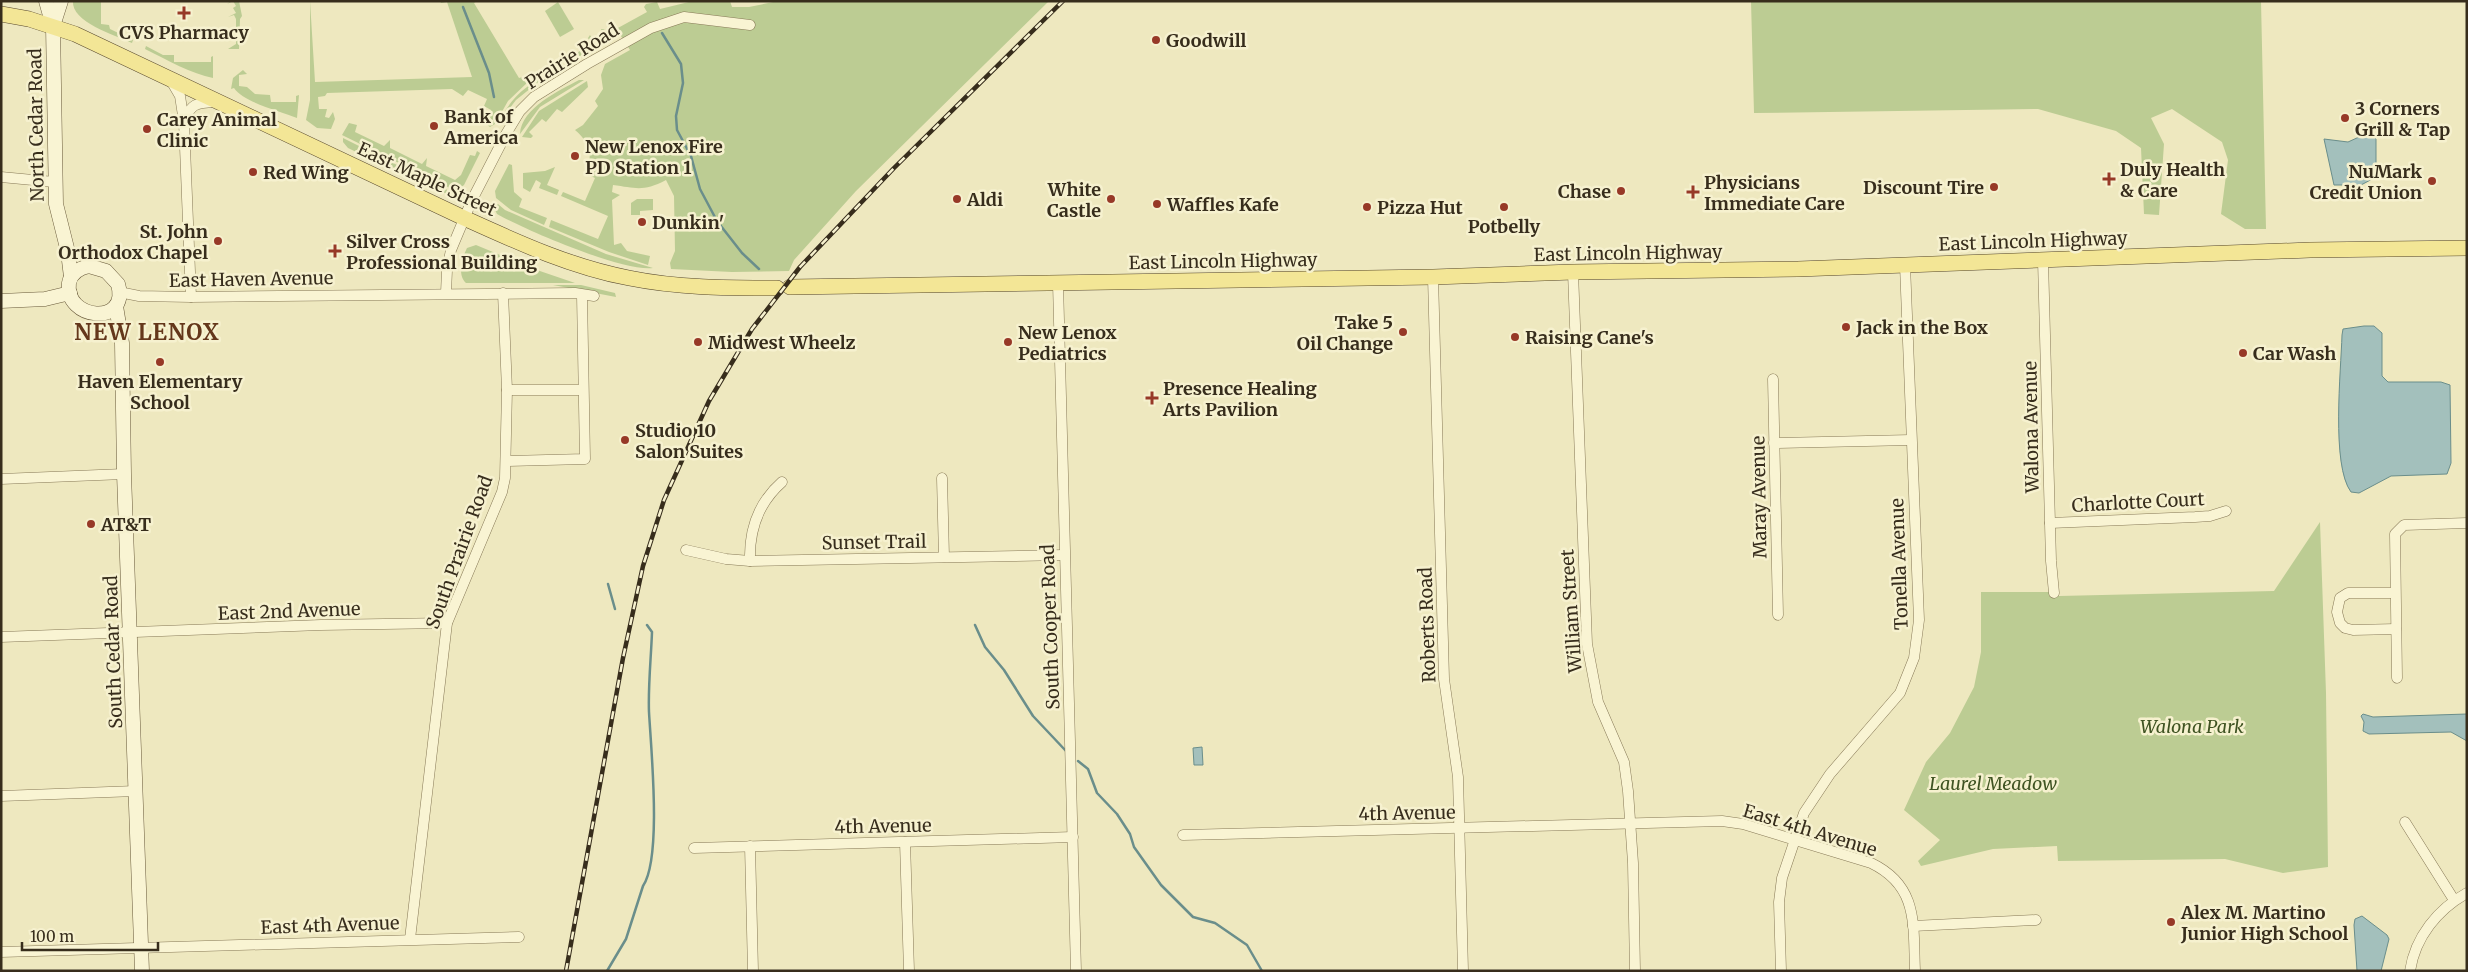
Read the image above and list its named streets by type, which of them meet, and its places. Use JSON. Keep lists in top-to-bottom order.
{
  "streets": {
    "main road": [
      "North Cedar Road",
      "East Maple Street",
      "East Lincoln Highway",
      "South Cedar Road"
    ],
    "street": [
      "Prairie Road",
      "East Haven Avenue",
      "Walona Avenue",
      "Maray Avenue",
      "Charlotte Court",
      "Sunset Trail",
      "South Prairie Road",
      "Tonella Avenue",
      "East 2nd Avenue",
      "William Street",
      "Roberts Road",
      "South Cooper Road",
      "4th Avenue",
      "East 4th Avenue"
    ]
  },
  "crossings": [
    ["Prairie Road", "East Maple Street"],
    ["Prairie Road", "East Haven Avenue"],
    ["North Cedar Road", "East Maple Street"],
    ["North Cedar Road", "East Haven Avenue"],
    ["North Cedar Road", "South Cedar Road"],
    ["East Maple Street", "East Lincoln Highway"],
    ["East Lincoln Highway", "Walona Avenue"],
    ["East Lincoln Highway", "Tonella Avenue"],
    ["East Lincoln Highway", "William Street"],
    ["East Lincoln Highway", "Roberts Road"],
    ["East Lincoln Highway", "South Cooper Road"],
    ["East Haven Avenue", "South Prairie Road"],
    ["East Haven Avenue", "South Cedar Road"],
    ["Walona Avenue", "Charlotte Court"],
    ["Sunset Trail", "South Cooper Road"],
    ["South Prairie Road", "East 2nd Avenue"],
    ["South Prairie Road", "East 4th Avenue"],
    ["Tonella Avenue", "East 4th Avenue"],
    ["East 2nd Avenue", "South Cedar Road"],
    ["William Street", "4th Avenue"],
    ["William Street", "East 4th Avenue"],
    ["Roberts Road", "4th Avenue"],
    ["South Cooper Road", "4th Avenue"],
    ["South Cedar Road", "East 4th Avenue"],
    ["4th Avenue", "East 4th Avenue"]
  ],
  "districts": ["NEW LENOX"],
  "parks": ["Walona Park", "Laurel Meadow"],
  "places": {
    "health": [
      "CVS Pharmacy",
      "Duly Health & Care",
      "Physicians Immediate Care",
      "Silver Cross Professional Building",
      "Presence Healing Arts Pavilion"
    ],
    "other": [
      "Goodwill",
      "3 Corners Grill & Tap",
      "Bank of America",
      "Carey Animal Clinic",
      "New Lenox Fire PD Station 1",
      "Red Wing",
      "NuMark Credit Union",
      "Discount Tire",
      "Chase",
      "Aldi",
      "White Castle",
      "Waffles Kafe",
      "Pizza Hut",
      "Potbelly",
      "Dunkin'",
      "St. John Orthodox Chapel",
      "Jack in the Box",
      "Take 5 Oil Change",
      "Raising Cane's",
      "Midwest Wheelz",
      "New Lenox Pediatrics",
      "Car Wash",
      "Haven Elementary School",
      "Studio 10 Salon Suites",
      "AT&T",
      "Alex M. Martino Junior High School"
    ]
  },
  "scale_bar": "100 m"
}
